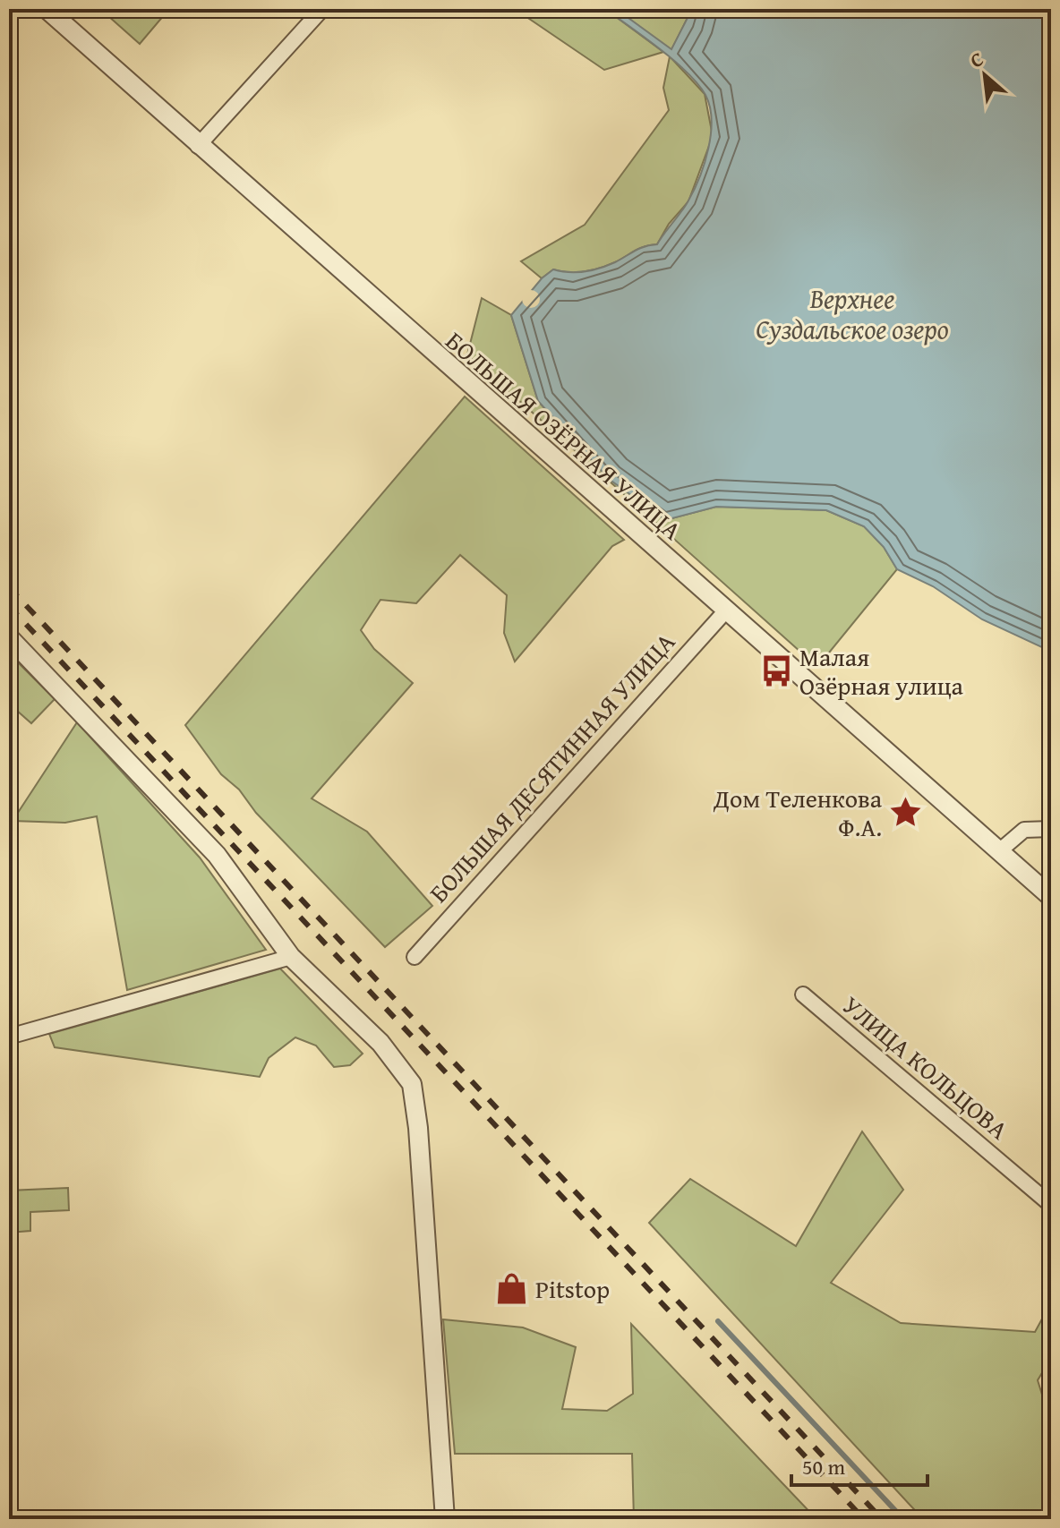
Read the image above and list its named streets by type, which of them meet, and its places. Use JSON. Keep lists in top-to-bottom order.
{
  "streets": {
    "street": ["БОЛЬШАЯ ОЗЁРНАЯ УЛИЦА", "БОЛЬШАЯ ДЕСЯТИННАЯ УЛИЦА", "УЛИЦА КОЛЬЦОВА"]
  },
  "crossings": [
    ["БОЛЬШАЯ ОЗЁРНАЯ УЛИЦА", "БОЛЬШАЯ ДЕСЯТИННАЯ УЛИЦА"]
  ],
  "water": ["Верхнее Суздальское озеро"],
  "places": {
    "bus stop": ["Малая Озёрная улица"],
    "place": ["Дом Теленкова Ф.А."],
    "shop": ["Pitstop"]
  },
  "scale_bar": "50 m",
  "north": "top left"
}
